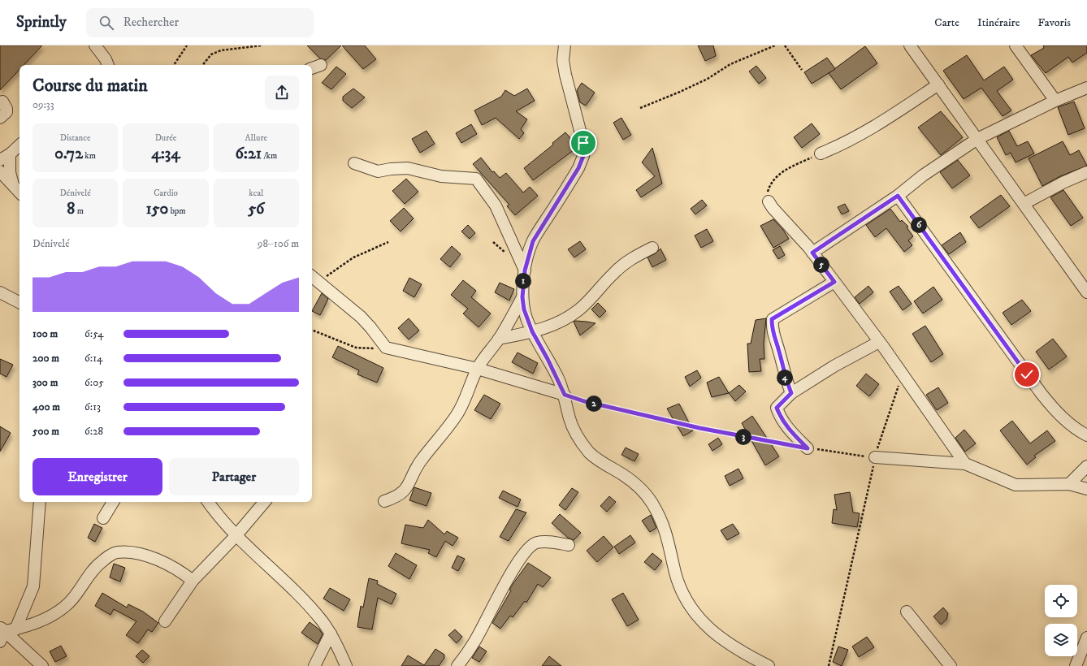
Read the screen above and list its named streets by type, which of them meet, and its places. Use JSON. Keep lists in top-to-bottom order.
{
  "page": {
    "header": "Sprintly",
    "search": "Rechercher",
    "nav": ["Carte", "Itinéraire", "Favoris"],
    "heading": ["Course du matin", "09:33"],
    "stats": [
      ["Distance", "0.72 km"],
      ["Durée", "4:34"],
      ["Allure", "6:21 /km"],
      ["Dénivelé", "8 m"],
      ["Cardio", "150 bpm"],
      ["kcal", "56"]
    ],
    "pins": [
      "6",
      "5",
      "1",
      "4",
      "2",
      "3"
    ],
    "chart": ["Dénivelé", "98–106 m"],
    "list": [
      {
        "name": "100 m",
        "note": "6:54"
      },
      {
        "name": "200 m",
        "note": "6:14"
      },
      {
        "name": "300 m",
        "note": "6:05"
      },
      {
        "name": "400 m",
        "note": "6:13"
      },
      {
        "name": "500 m",
        "note": "6:28"
      }
    ],
    "buttons": ["Enregistrer", "Partager"]
  }
}
